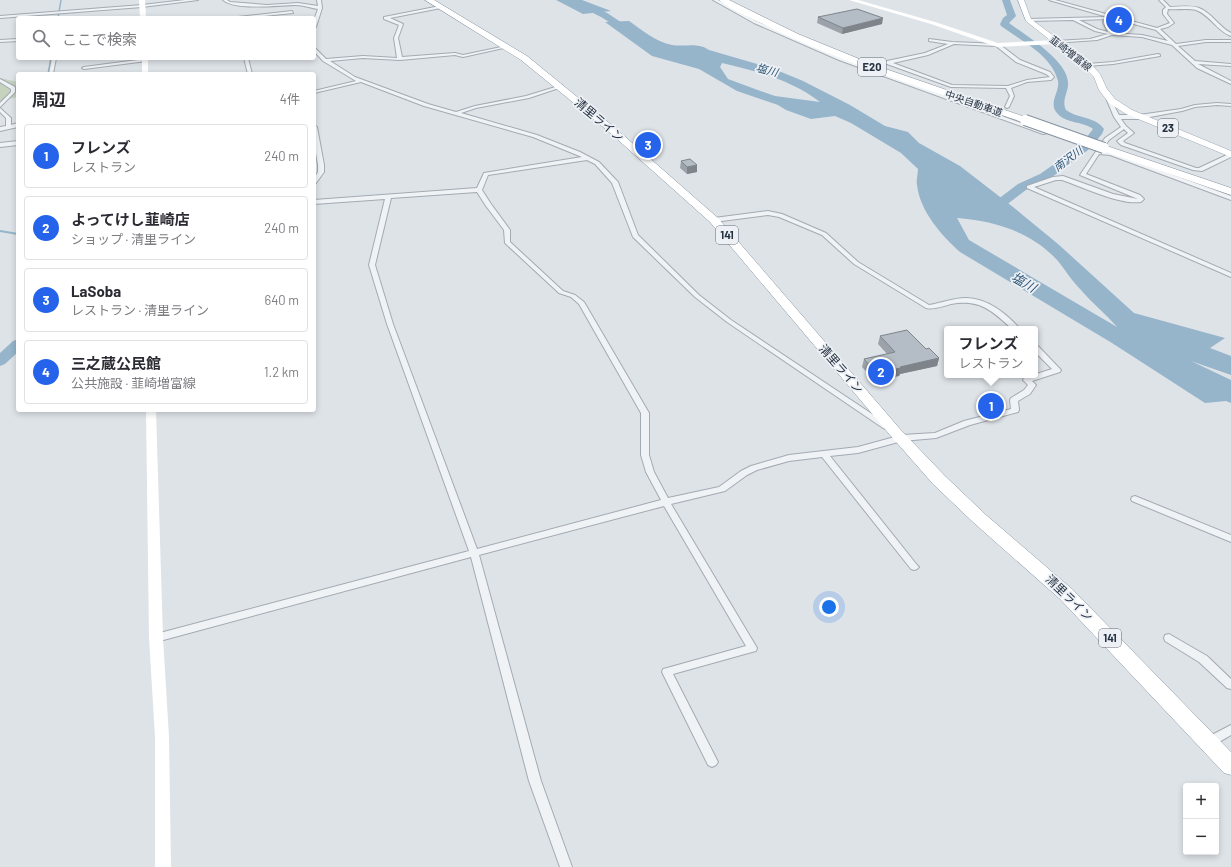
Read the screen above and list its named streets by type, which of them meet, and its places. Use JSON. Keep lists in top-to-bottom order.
{
  "streets": {
    "highway": [
      "E20",
      "中央自動車道",
      "清里ライン",
      "141"
    ],
    "main road": ["韮崎増富線", "23"]
  },
  "crossings": [
    ["韮崎増富線", "23"]
  ],
  "water": ["塩川", "南沢川"],
  "page": {
    "pins": [
      "4",
      "3",
      "2",
      "1"
    ],
    "search": "ここで検索",
    "heading": ["周辺", "4件"],
    "list": [
      {
        "mark": "1",
        "name": "フレンズ",
        "note": "レストラン",
        "value": "240 m"
      },
      {
        "mark": "2",
        "name": "よってけし韮崎店",
        "note": "ショップ · 清里ライン",
        "value": "240 m"
      },
      {
        "mark": "3",
        "name": "LaSoba",
        "note": "レストラン · 清里ライン",
        "value": "640 m"
      },
      {
        "mark": "4",
        "name": "三之蔵公民館",
        "note": "公共施設 · 韮崎増富線",
        "value": "1.2 km"
      }
    ],
    "popup": ["フレンズ", "レストラン"],
    "map_buttons": ["+", "−"]
  }
}
